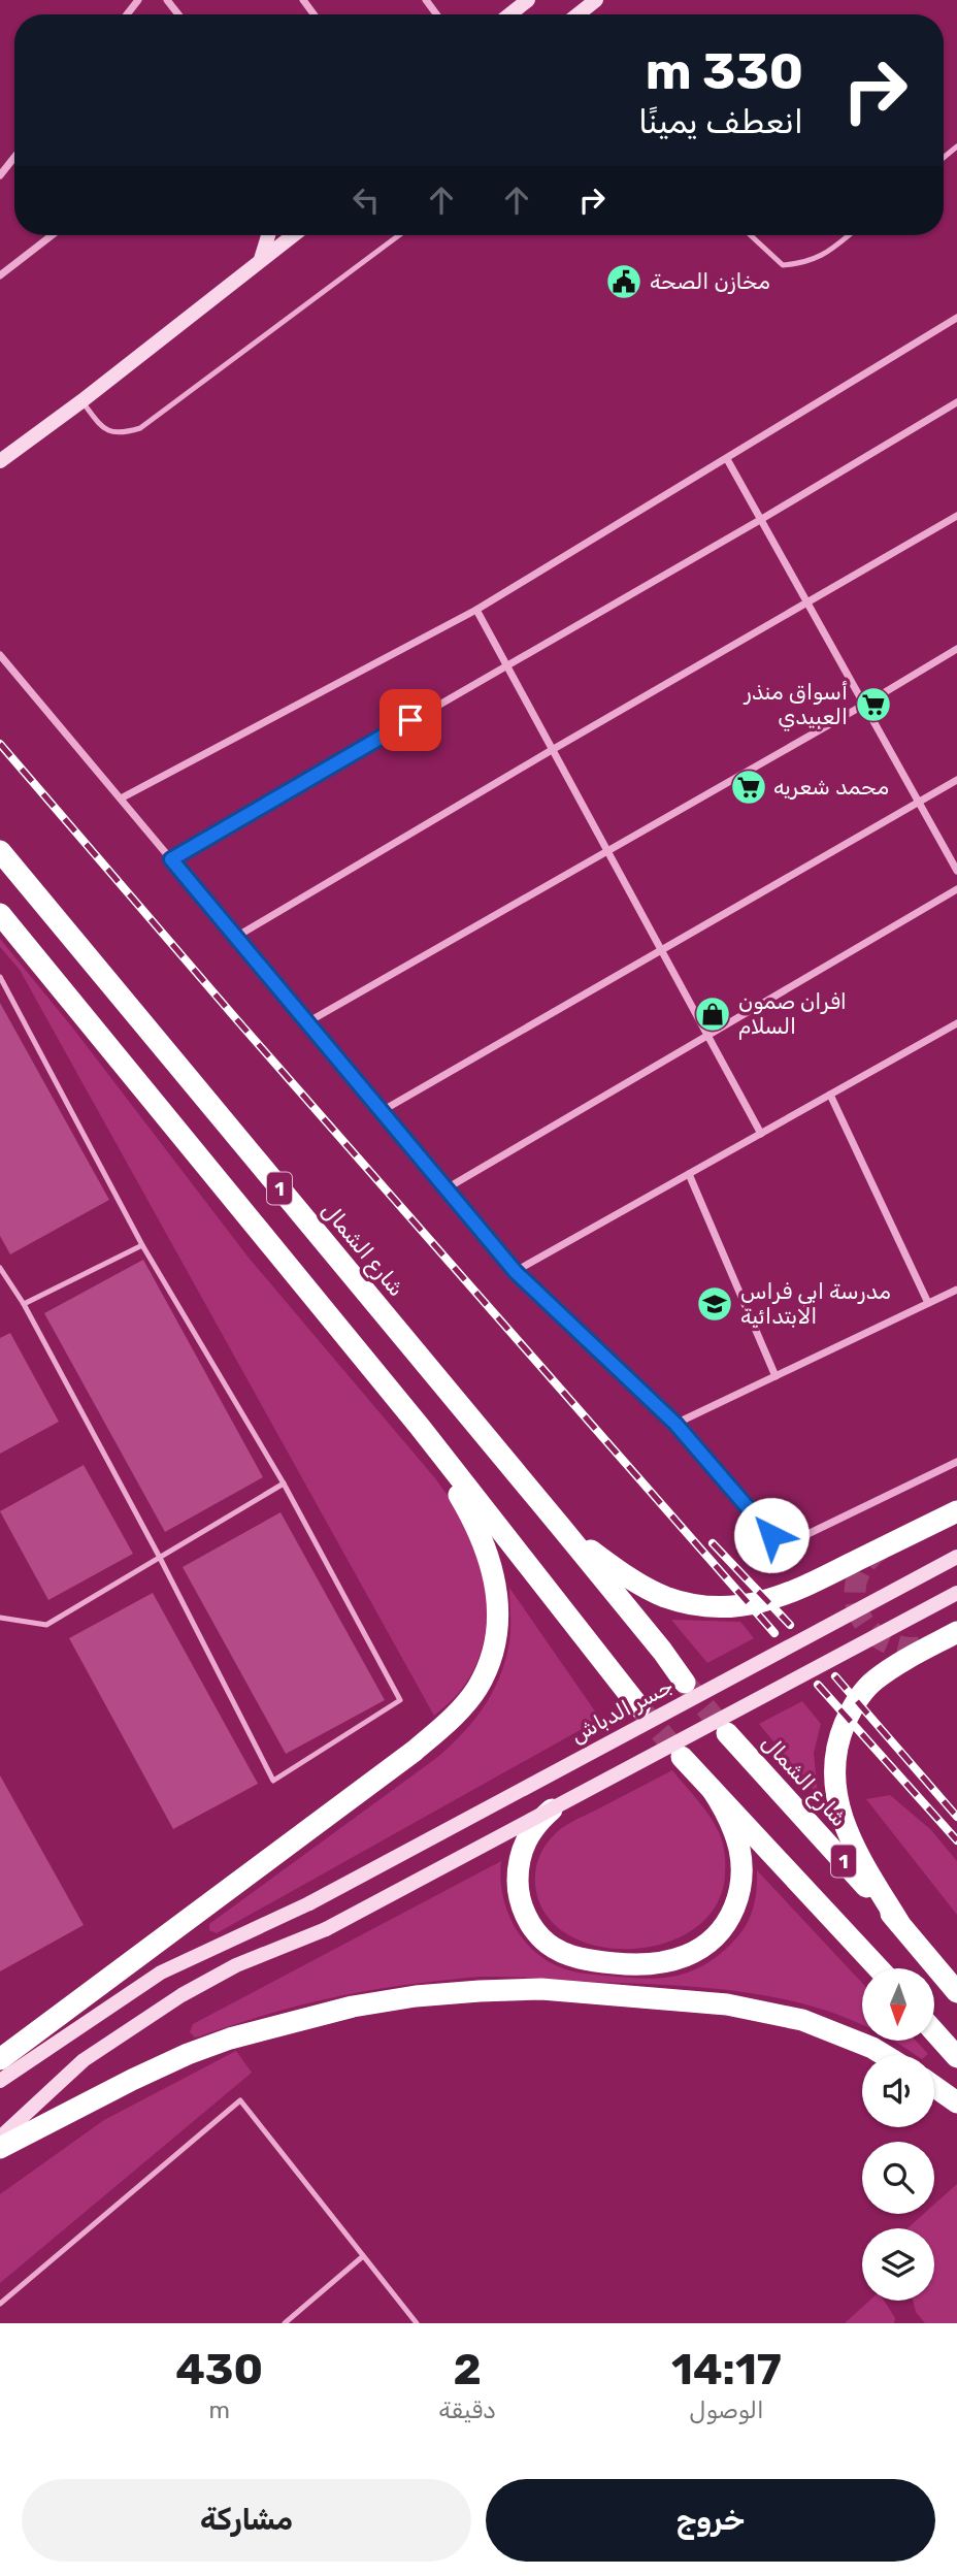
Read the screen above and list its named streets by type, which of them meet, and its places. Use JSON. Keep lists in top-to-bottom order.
{
  "streets": {
    "highway": ["1", "شارع الشمال"],
    "main road": ["جسر الدباش"]
  },
  "places": {
    "public building": ["مخازن الصحة"],
    "supermarket": ["أسواق منذر العبيدي", "محمد شعريه"],
    "shop": ["افران صمون السلام"],
    "school or university": ["مدرسة ابي فراس الابتدائية"]
  },
  "north": "bottom",
  "page": {
    "turn": ["330 m", "انعطف يمينًا"],
    "eta": [
      "14:17",
      "الوصول",
      "2",
      "دقيقة",
      "430",
      "m"
    ],
    "buttons": ["خروج", "مشاركة"]
  }
}
